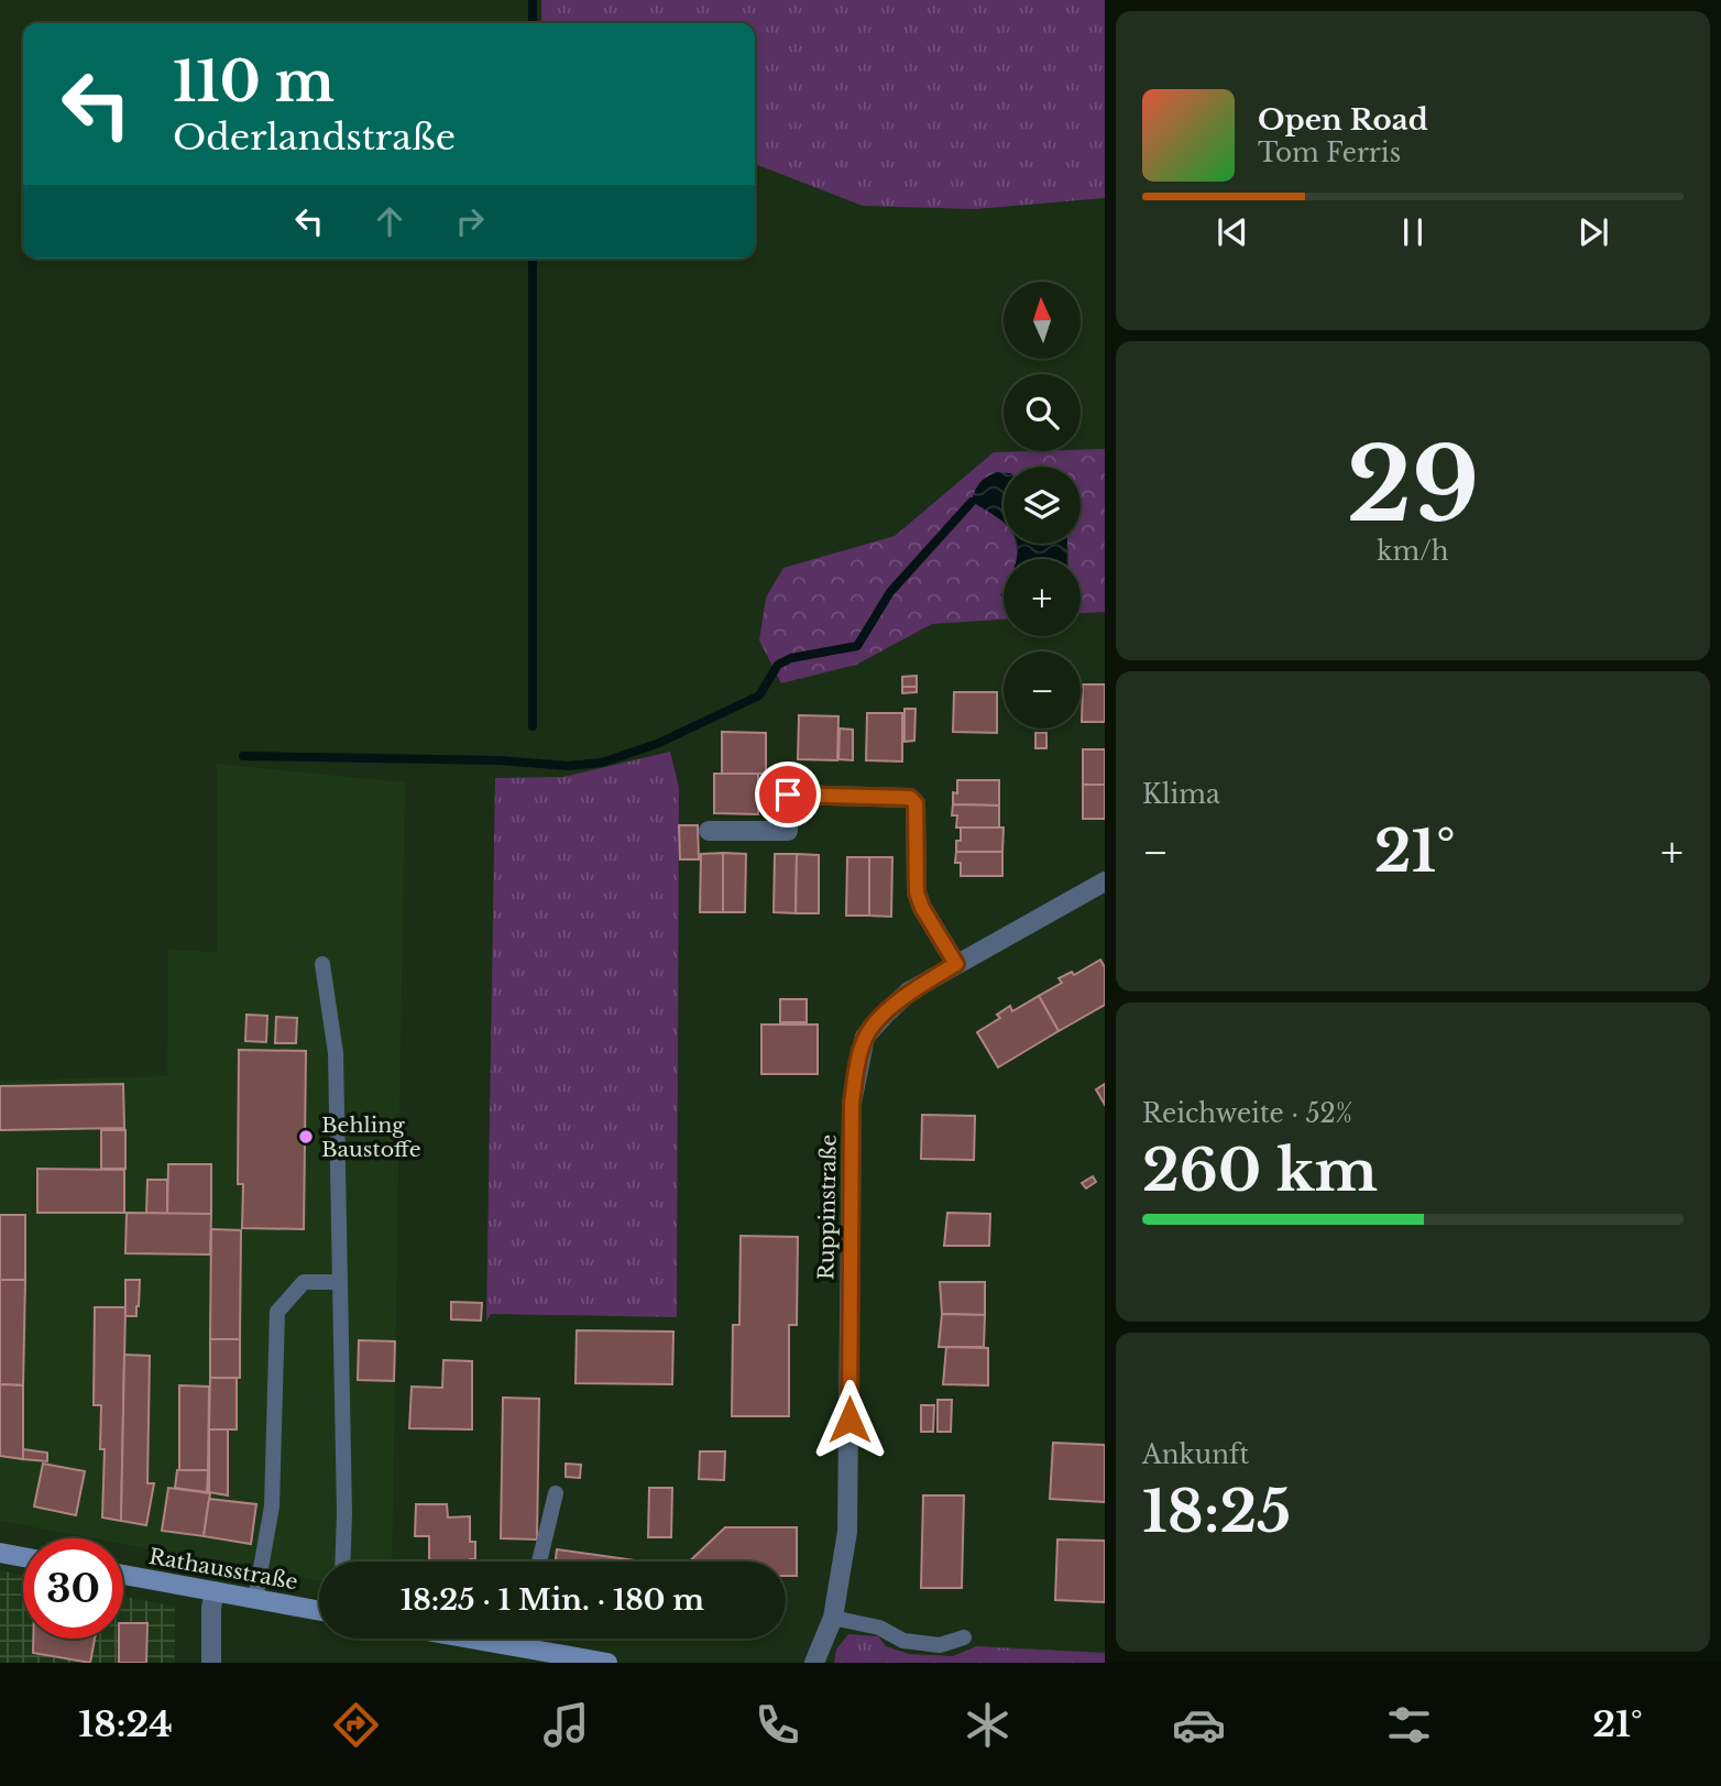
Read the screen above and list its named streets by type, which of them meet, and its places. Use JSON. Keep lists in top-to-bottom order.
{
  "streets": {
    "main road": ["Rathausstraße"],
    "street": ["Ruppinstraße"]
  },
  "places": ["Behling Baustoffe"],
  "north": "top",
  "page": {
    "turn": ["110 m", "Oderlandstraße"],
    "song": ["Open Road", "Tom Ferris"],
    "map_buttons": ["+", "−"],
    "tile": [
      ["29", "km/h"],
      "Klima",
      ["Reichweite · 52%", "260 km"],
      ["Ankunft", "18:25"]
    ],
    "heat": ["−", "21°", "+"],
    "limit": "30",
    "trip": "18:25 · 1 Min. · 180 m",
    "tabs": ["18:24", "21°"]
  }
}
